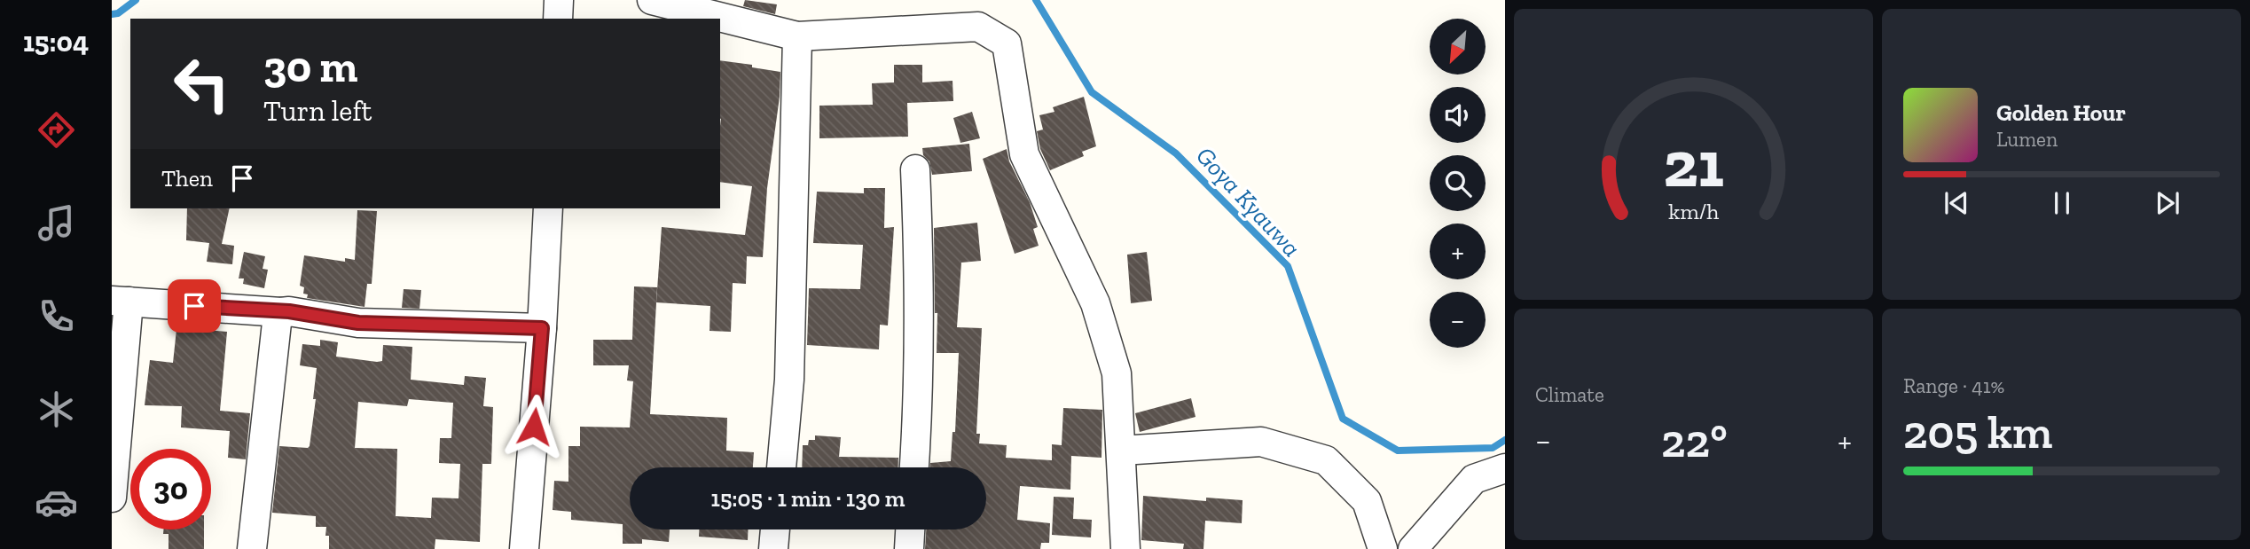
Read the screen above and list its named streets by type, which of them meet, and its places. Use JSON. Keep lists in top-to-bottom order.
{
  "water": ["Goya Kyauwa"],
  "north": "bottom left",
  "page": {
    "tabs": "15:04",
    "map_buttons": ["+", "−"],
    "turn": ["30 m", "Turn left"],
    "song": ["Golden Hour", "Lumen"],
    "then": "Then",
    "tile": [
      "Climate",
      ["Range · 41%", "205 km"]
    ],
    "heat": ["−", "22°", "+"],
    "limit": "30",
    "trip": "15:05 · 1 min · 130 m",
    "gauge": ["21", "km/h"]
  }
}
